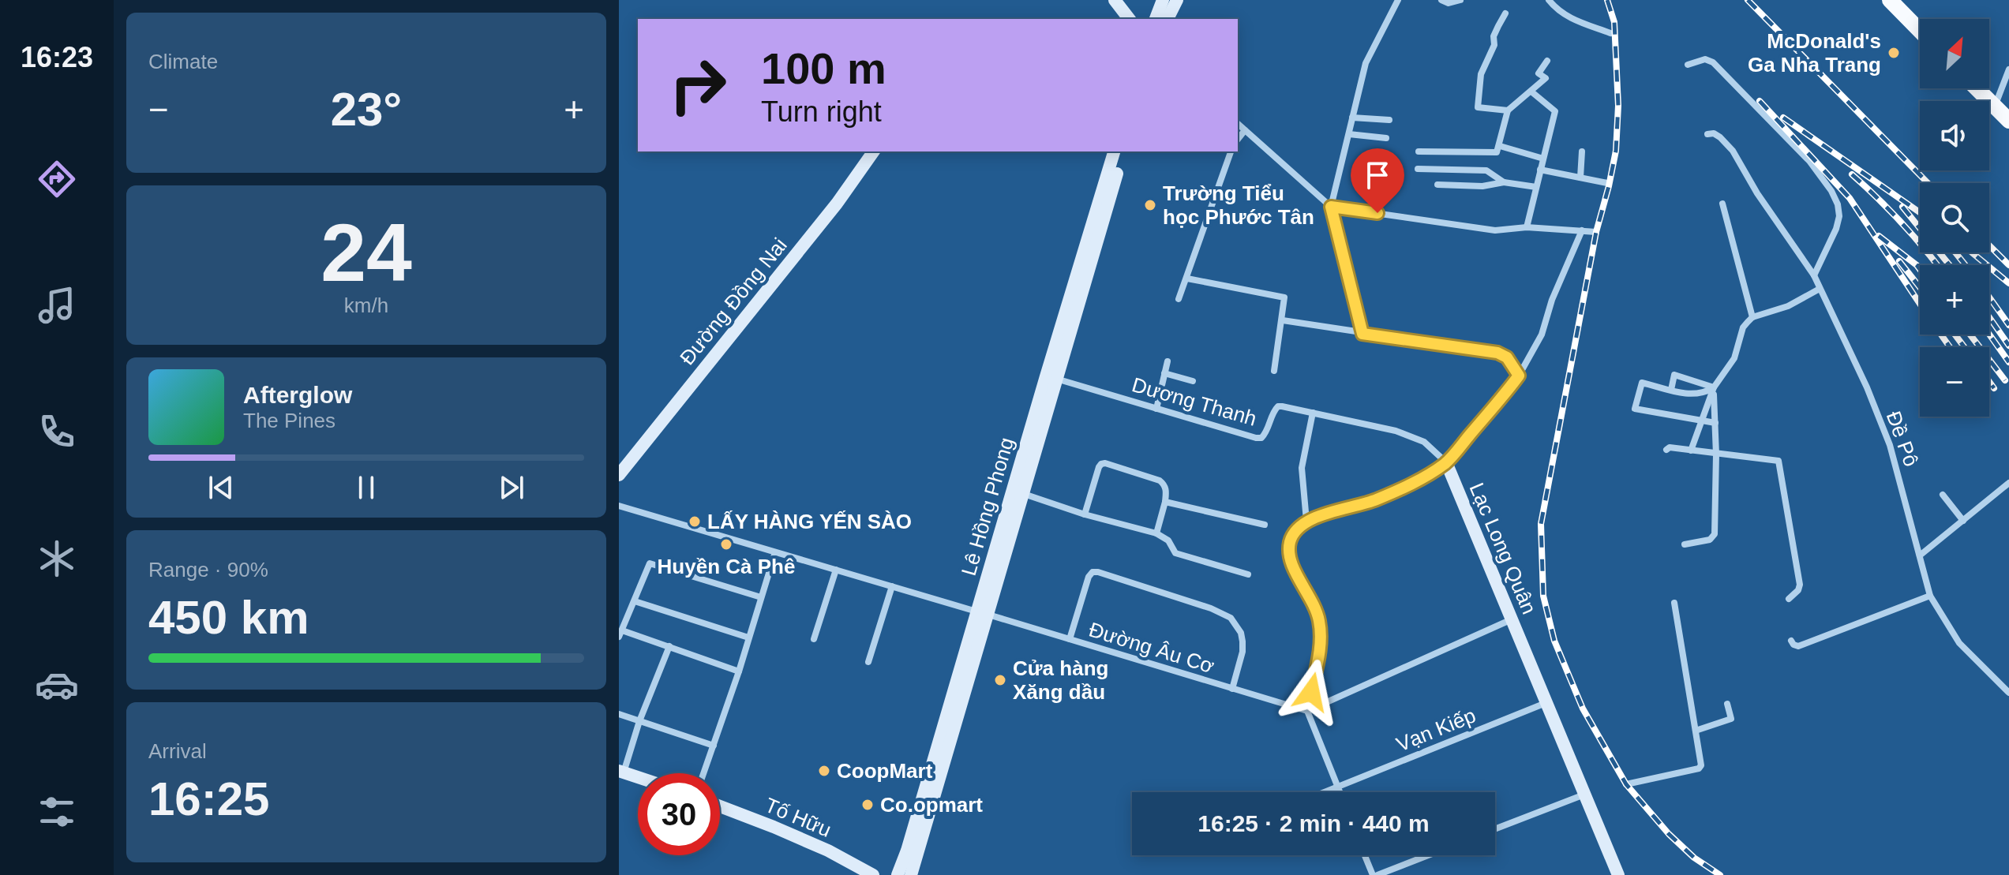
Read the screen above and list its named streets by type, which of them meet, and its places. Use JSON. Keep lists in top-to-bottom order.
{
  "streets": {
    "main road": [
      "Đường Đồng Nai",
      "Lê Hồng Phong",
      "Lạc Long Quân",
      "Tố Hữu"
    ],
    "street": [
      "Dương Thanh",
      "Đề Pô",
      "Đường Âu Cơ",
      "Vạn Kiếp"
    ]
  },
  "crossings": [
    ["Dương Thanh", "Lê Hồng Phong"],
    ["Dương Thanh", "Lạc Long Quân"],
    ["Lê Hồng Phong", "Đường Âu Cơ"],
    ["Lạc Long Quân", "Vạn Kiếp"]
  ],
  "places": [
    "McDonald's Ga Nha Trang",
    "Trường Tiểu học Phước Tân",
    "LẤY HÀNG YẾN SÀO",
    "Huyền Cà Phê",
    "Cửa hàng Xăng dầu",
    "CoopMart",
    "Co.opmart"
  ],
  "north": "top right",
  "page": {
    "tabs": "16:23",
    "tile": [
      "Climate",
      ["24", "km/h"],
      ["Range · 90%", "450 km"],
      ["Arrival", "16:25"]
    ],
    "map_buttons": ["+", "−"],
    "turn": ["100 m", "Turn right"],
    "heat": ["−", "23°", "+"],
    "song": ["Afterglow", "The Pines"],
    "limit": "30",
    "trip": "16:25 · 2 min · 440 m"
  }
}
